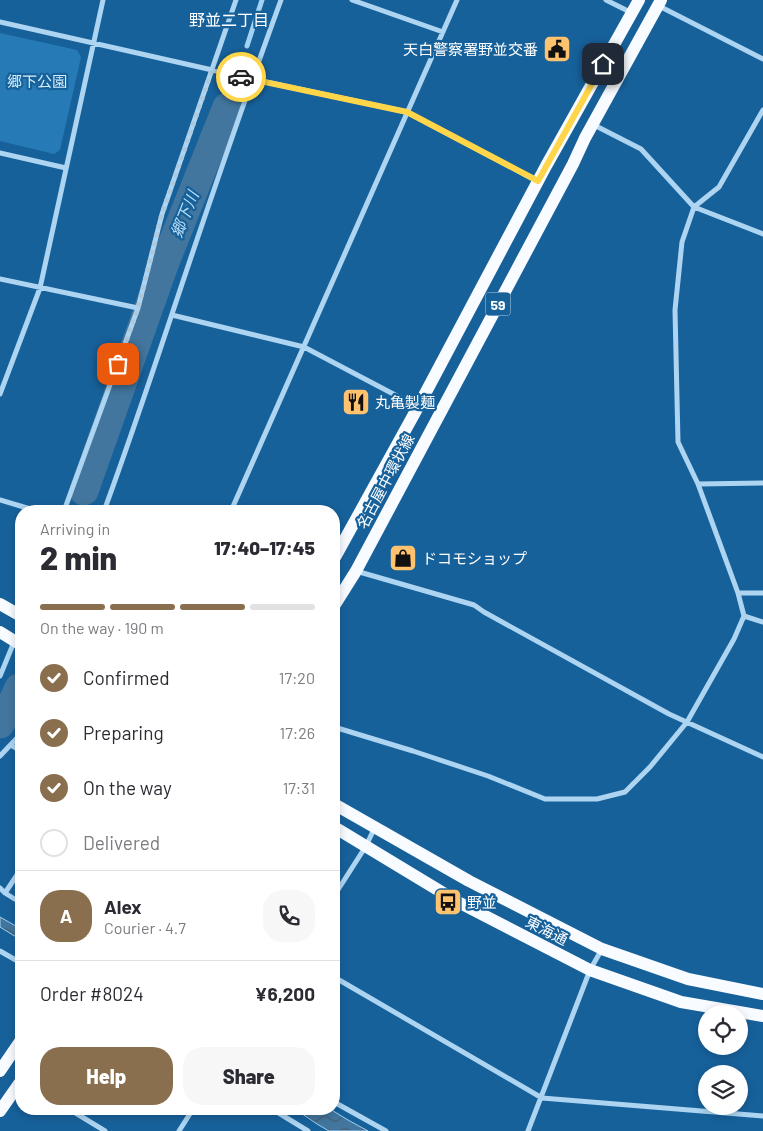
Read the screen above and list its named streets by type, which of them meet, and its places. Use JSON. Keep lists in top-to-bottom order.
{
  "streets": {
    "main road": ["59", "名古屋中環状線", "東海通"]
  },
  "districts": ["野並二丁目"],
  "water": ["郷下川"],
  "parks": ["郷下公園"],
  "places": {
    "public building": ["天白警察署野並交番"],
    "restaurant": ["丸亀製麺"],
    "shop": ["ドコモショップ"],
    "bus stop": ["野並"]
  },
  "page": {
    "heading": ["2 min", "Arriving in", "17:40–17:45"],
    "panel": [
      "Alex",
      "Courier · 4.7",
      "Order #8024",
      "¥6,200"
    ],
    "bar": "On the way · 190 m",
    "list": [
      ["Confirmed", "17:20"],
      ["Preparing", "17:26"],
      ["On the way", "17:31"],
      "Delivered"
    ],
    "round": "A",
    "buttons": ["Help", "Share"]
  }
}
